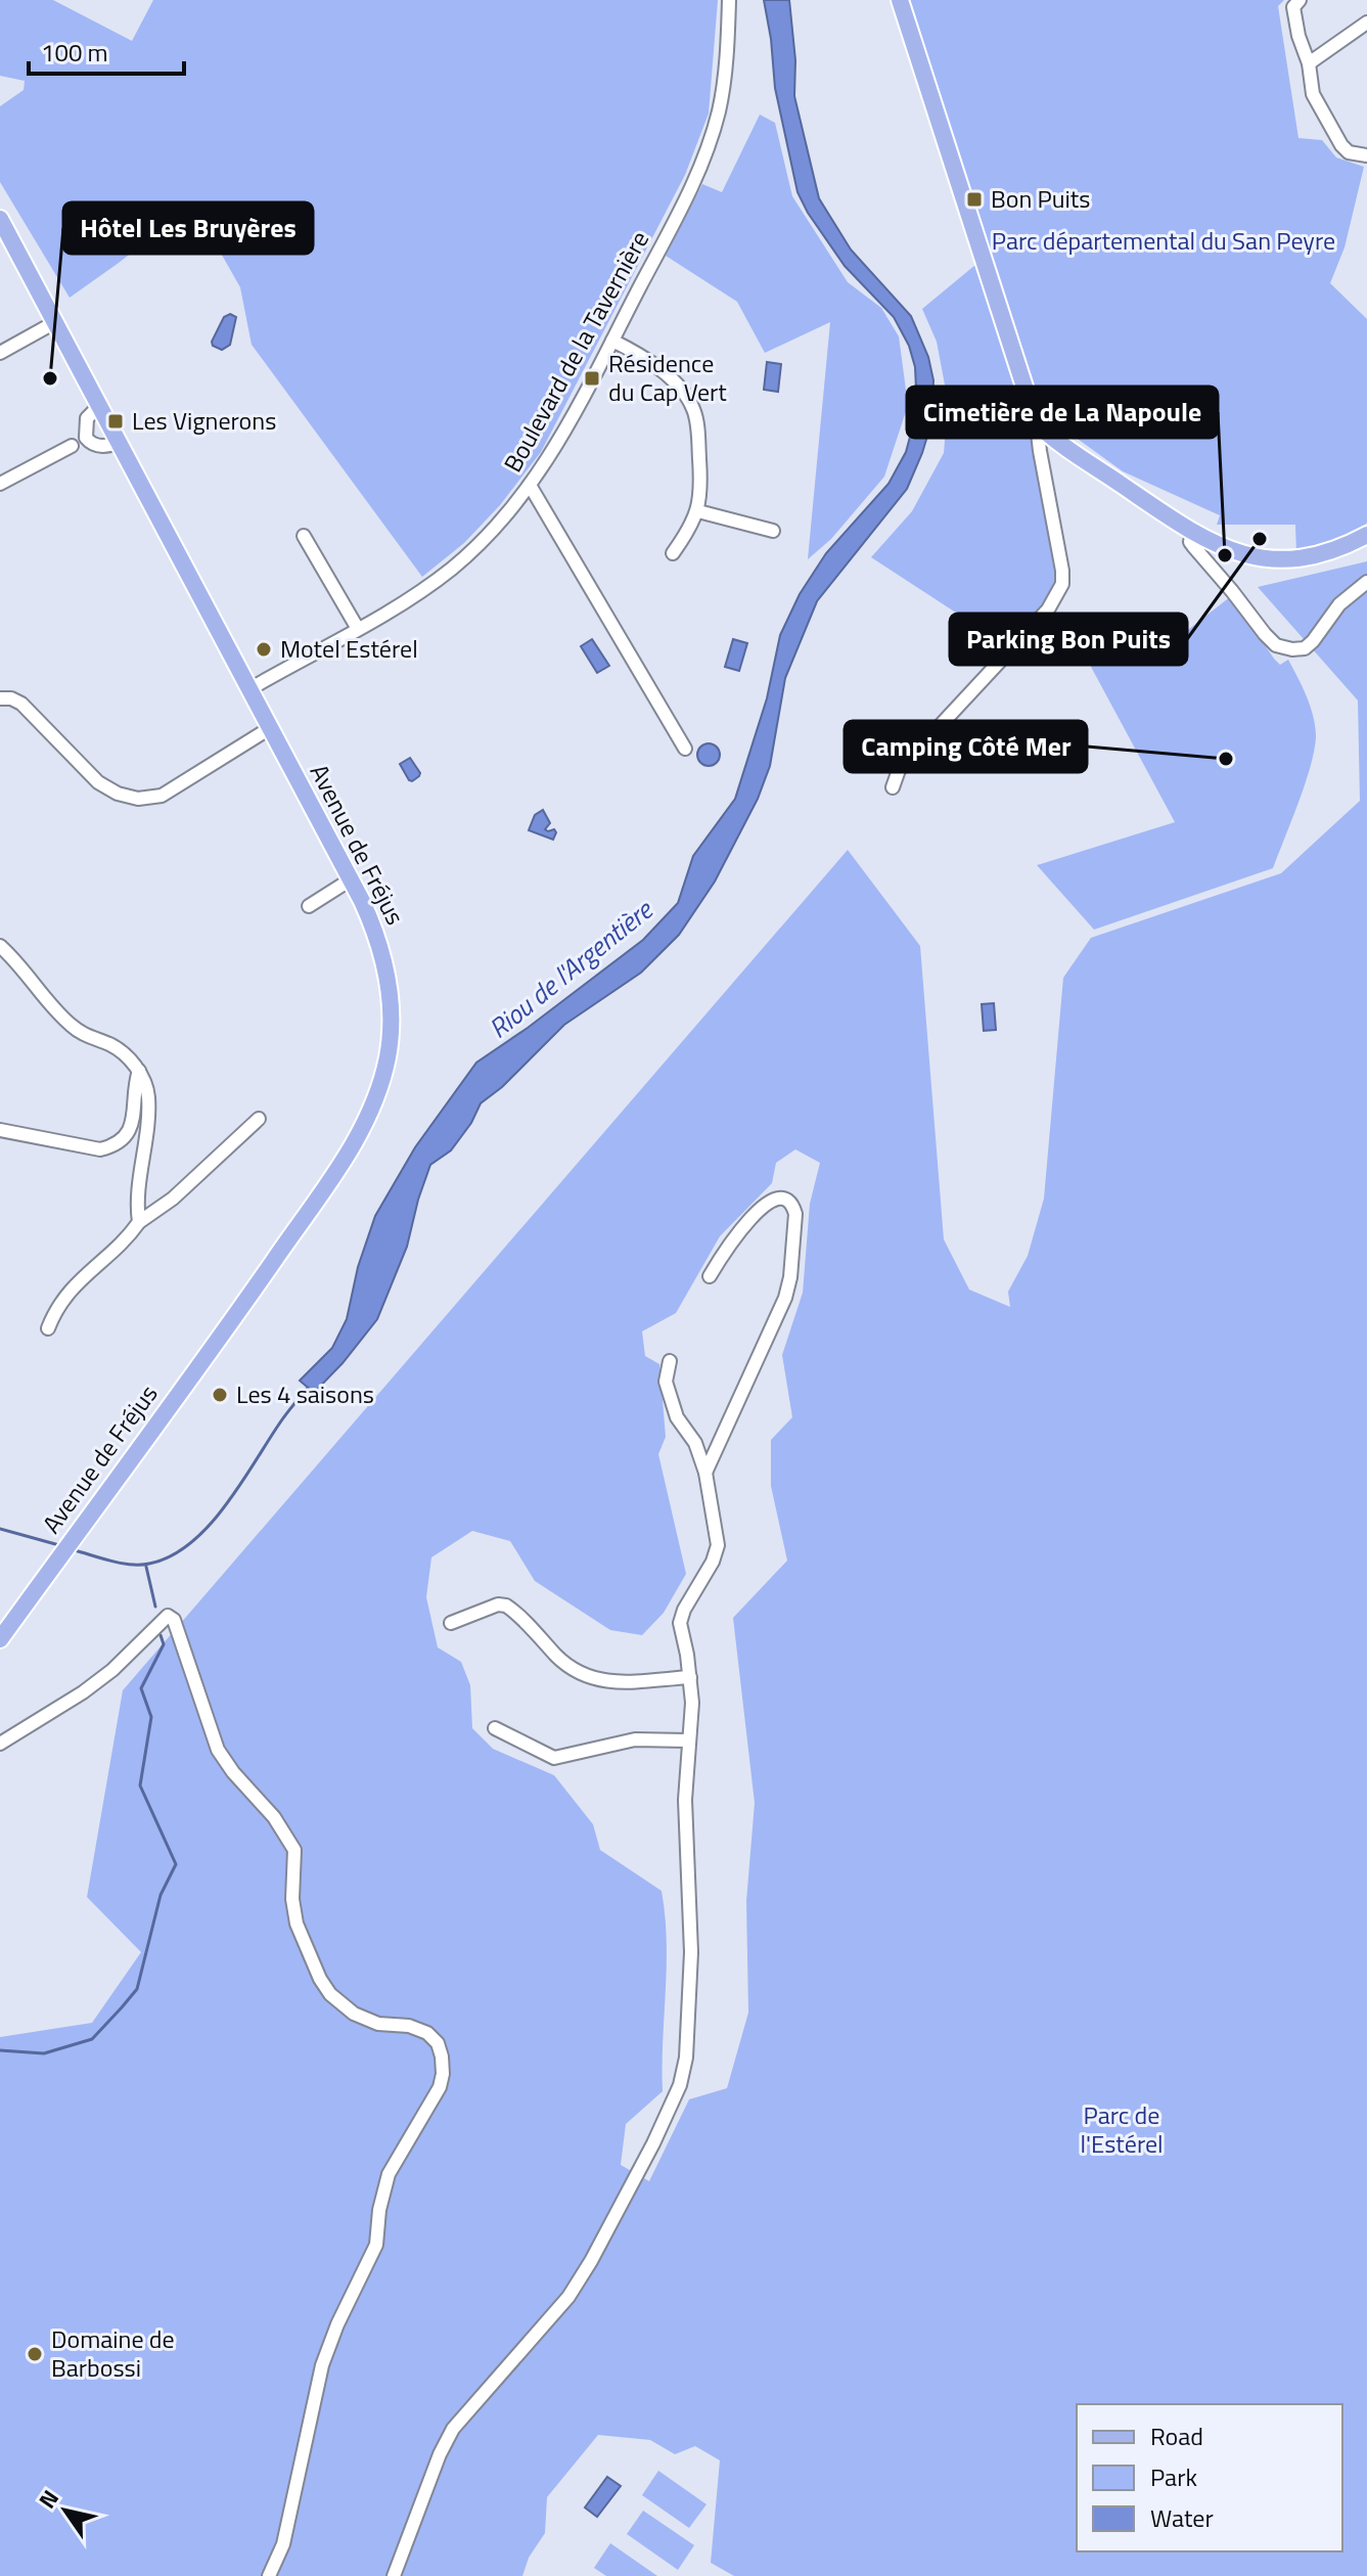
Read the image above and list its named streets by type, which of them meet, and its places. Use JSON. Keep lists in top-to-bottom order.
{
  "streets": {
    "main road": ["Avenue de Fréjus"],
    "street": ["Boulevard de la Tavernière"]
  },
  "crossings": [
    ["Boulevard de la Tavernière", "Avenue de Fréjus"]
  ],
  "water": ["Riou de l'Argentière"],
  "parks": ["Parc départemental du San Peyre", "Parc de l'Estérel"],
  "places": {
    "transit": ["Bon Puits", "Résidence du Cap Vert", "Les Vignerons"],
    "other": [
      "Hôtel Les Bruyères",
      "Parking Bon Puits",
      "Cimetière de La Napoule",
      "Motel Estérel",
      "Camping Côté Mer",
      "Les 4 saisons",
      "Domaine de Barbossi"
    ]
  },
  "legend": ["Road", "Park", "Water"],
  "scale_bar": "100 m",
  "north": "top left"
}
